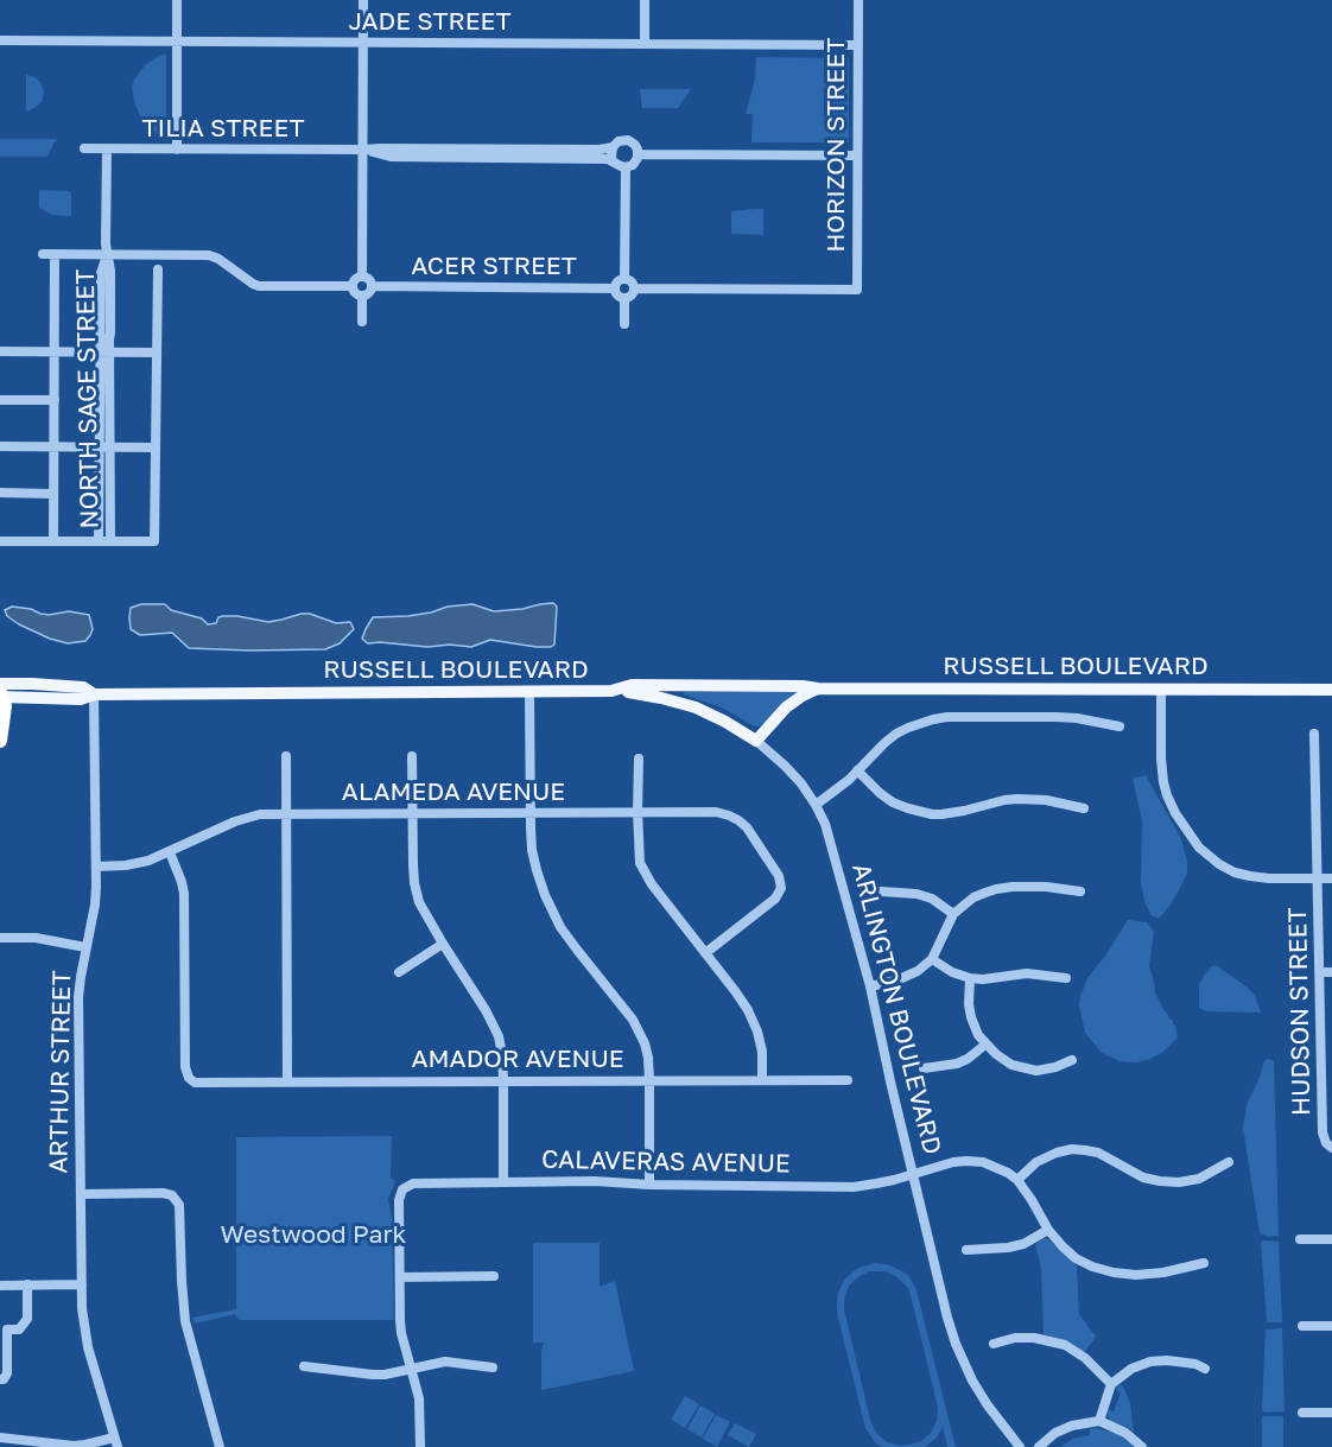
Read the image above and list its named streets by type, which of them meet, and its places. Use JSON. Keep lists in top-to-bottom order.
{
  "streets": {
    "main road": ["RUSSELL BOULEVARD", "ARLINGTON BOULEVARD"],
    "street": [
      "JADE STREET",
      "TILIA STREET",
      "HORIZON STREET",
      "ACER STREET",
      "NORTH SAGE STREET",
      "ALAMEDA AVENUE",
      "HUDSON STREET",
      "AMADOR AVENUE",
      "ARTHUR STREET",
      "CALAVERAS AVENUE"
    ]
  },
  "crossings": [
    ["JADE STREET", "HORIZON STREET"],
    ["TILIA STREET", "NORTH SAGE STREET"],
    ["HORIZON STREET", "ACER STREET"],
    ["RUSSELL BOULEVARD", "ARLINGTON BOULEVARD"],
    ["RUSSELL BOULEVARD", "ARTHUR STREET"],
    ["ALAMEDA AVENUE", "AMADOR AVENUE"],
    ["ALAMEDA AVENUE", "ARTHUR STREET"],
    ["ARLINGTON BOULEVARD", "CALAVERAS AVENUE"]
  ],
  "parks": ["Westwood Park"]
}
